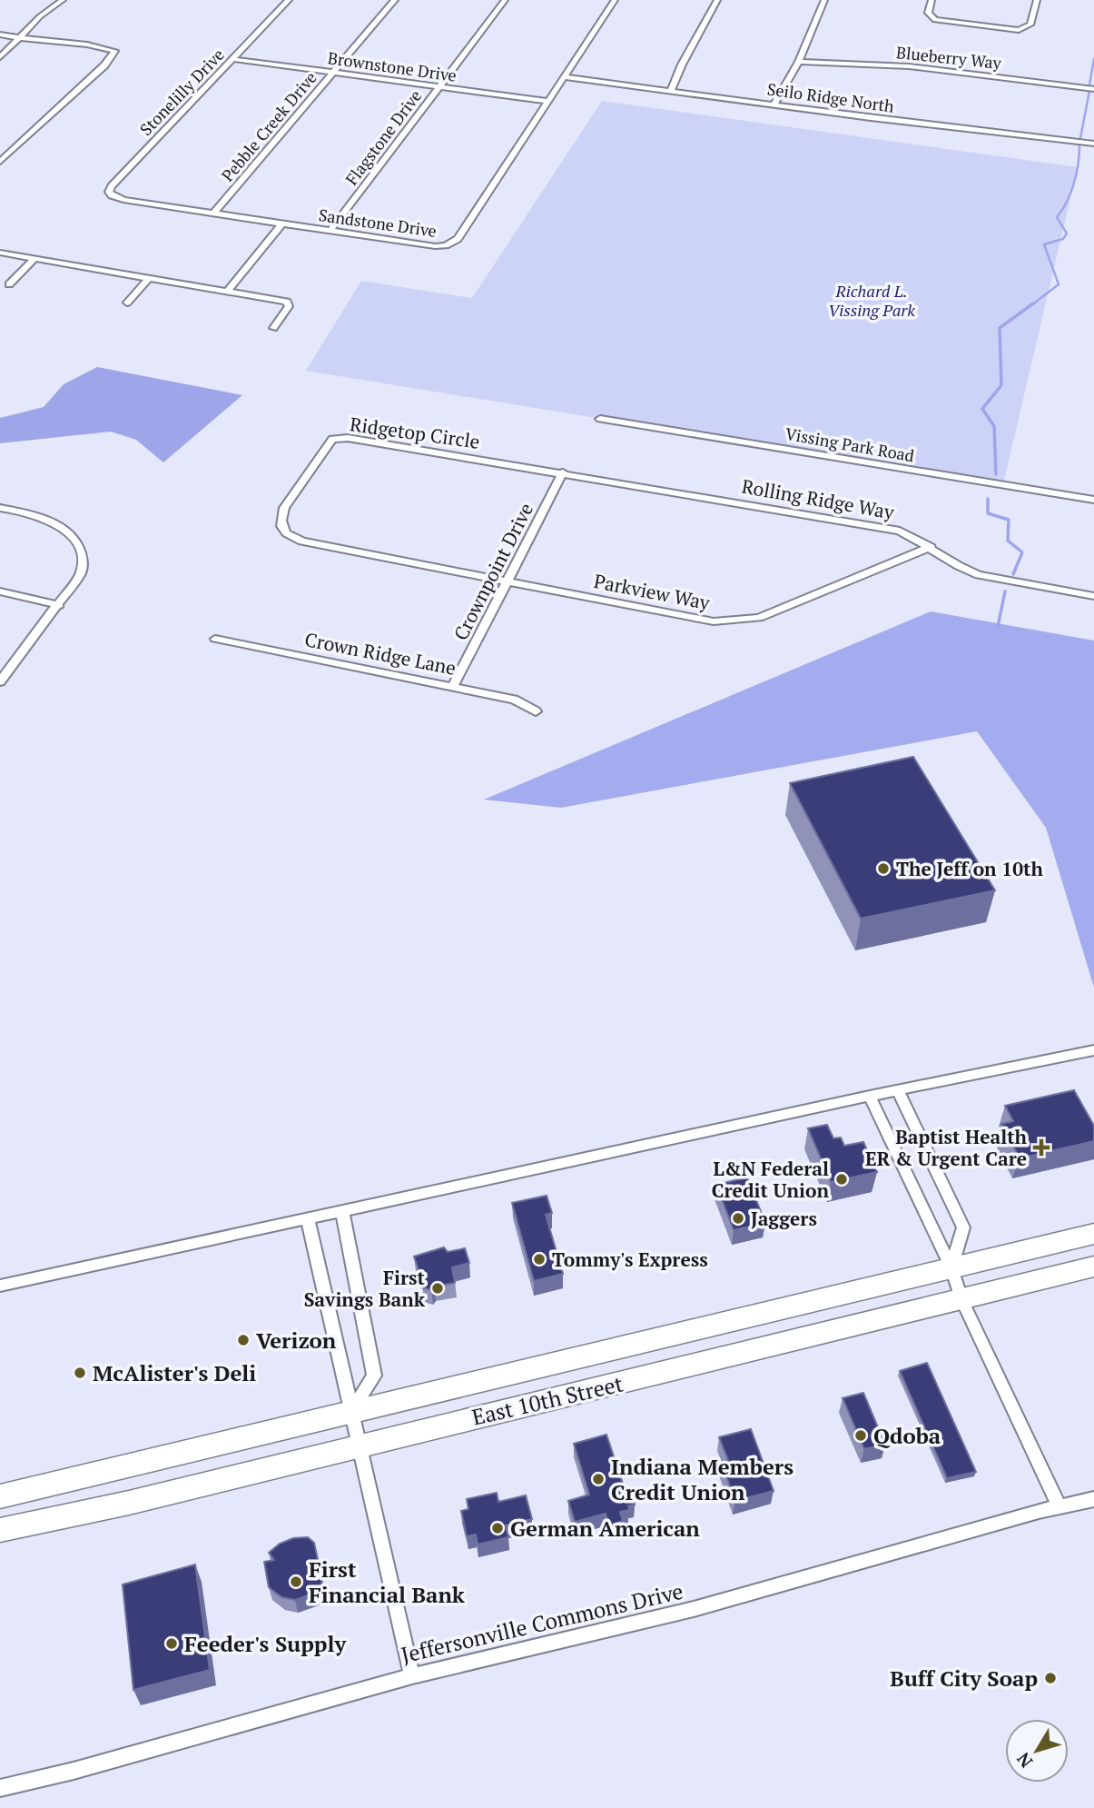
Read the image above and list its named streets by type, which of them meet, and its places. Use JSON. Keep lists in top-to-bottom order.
{
  "streets": {
    "main road": ["East 10th Street"],
    "street": [
      "Blueberry Way",
      "Brownstone Drive",
      "Stonelilly Drive",
      "Seilo Ridge North",
      "Pebble Creek Drive",
      "Flagstone Drive",
      "Sandstone Drive",
      "Ridgetop Circle",
      "Vissing Park Road",
      "Rolling Ridge Way",
      "Crownpoint Drive",
      "Parkview Way",
      "Crown Ridge Lane",
      "Jeffersonville Commons Drive"
    ]
  },
  "crossings": [
    ["Brownstone Drive", "Stonelilly Drive"],
    ["Brownstone Drive", "Pebble Creek Drive"],
    ["Brownstone Drive", "Flagstone Drive"],
    ["Brownstone Drive", "Sandstone Drive"],
    ["Stonelilly Drive", "Sandstone Drive"],
    ["Seilo Ridge North", "Sandstone Drive"],
    ["Pebble Creek Drive", "Sandstone Drive"],
    ["Flagstone Drive", "Sandstone Drive"],
    ["Ridgetop Circle", "Rolling Ridge Way"],
    ["Ridgetop Circle", "Crownpoint Drive"],
    ["Ridgetop Circle", "Parkview Way"],
    ["Rolling Ridge Way", "Crownpoint Drive"],
    ["Rolling Ridge Way", "Parkview Way"],
    ["Crownpoint Drive", "Parkview Way"],
    ["Crownpoint Drive", "Crown Ridge Lane"]
  ],
  "parks": ["Richard L. Vissing Park"],
  "places": {
    "other": [
      "The Jeff on 10th",
      "L&N Federal Credit Union",
      "Jaggers",
      "Tommy's Express",
      "First Savings Bank",
      "Verizon",
      "McAlister's Deli",
      "Qdoba",
      "Indiana Members Credit Union",
      "German American",
      "First Financial Bank",
      "Feeder's Supply",
      "Buff City Soap"
    ],
    "health": ["Baptist Health ER & Urgent Care"]
  },
  "north": "bottom left"
}
